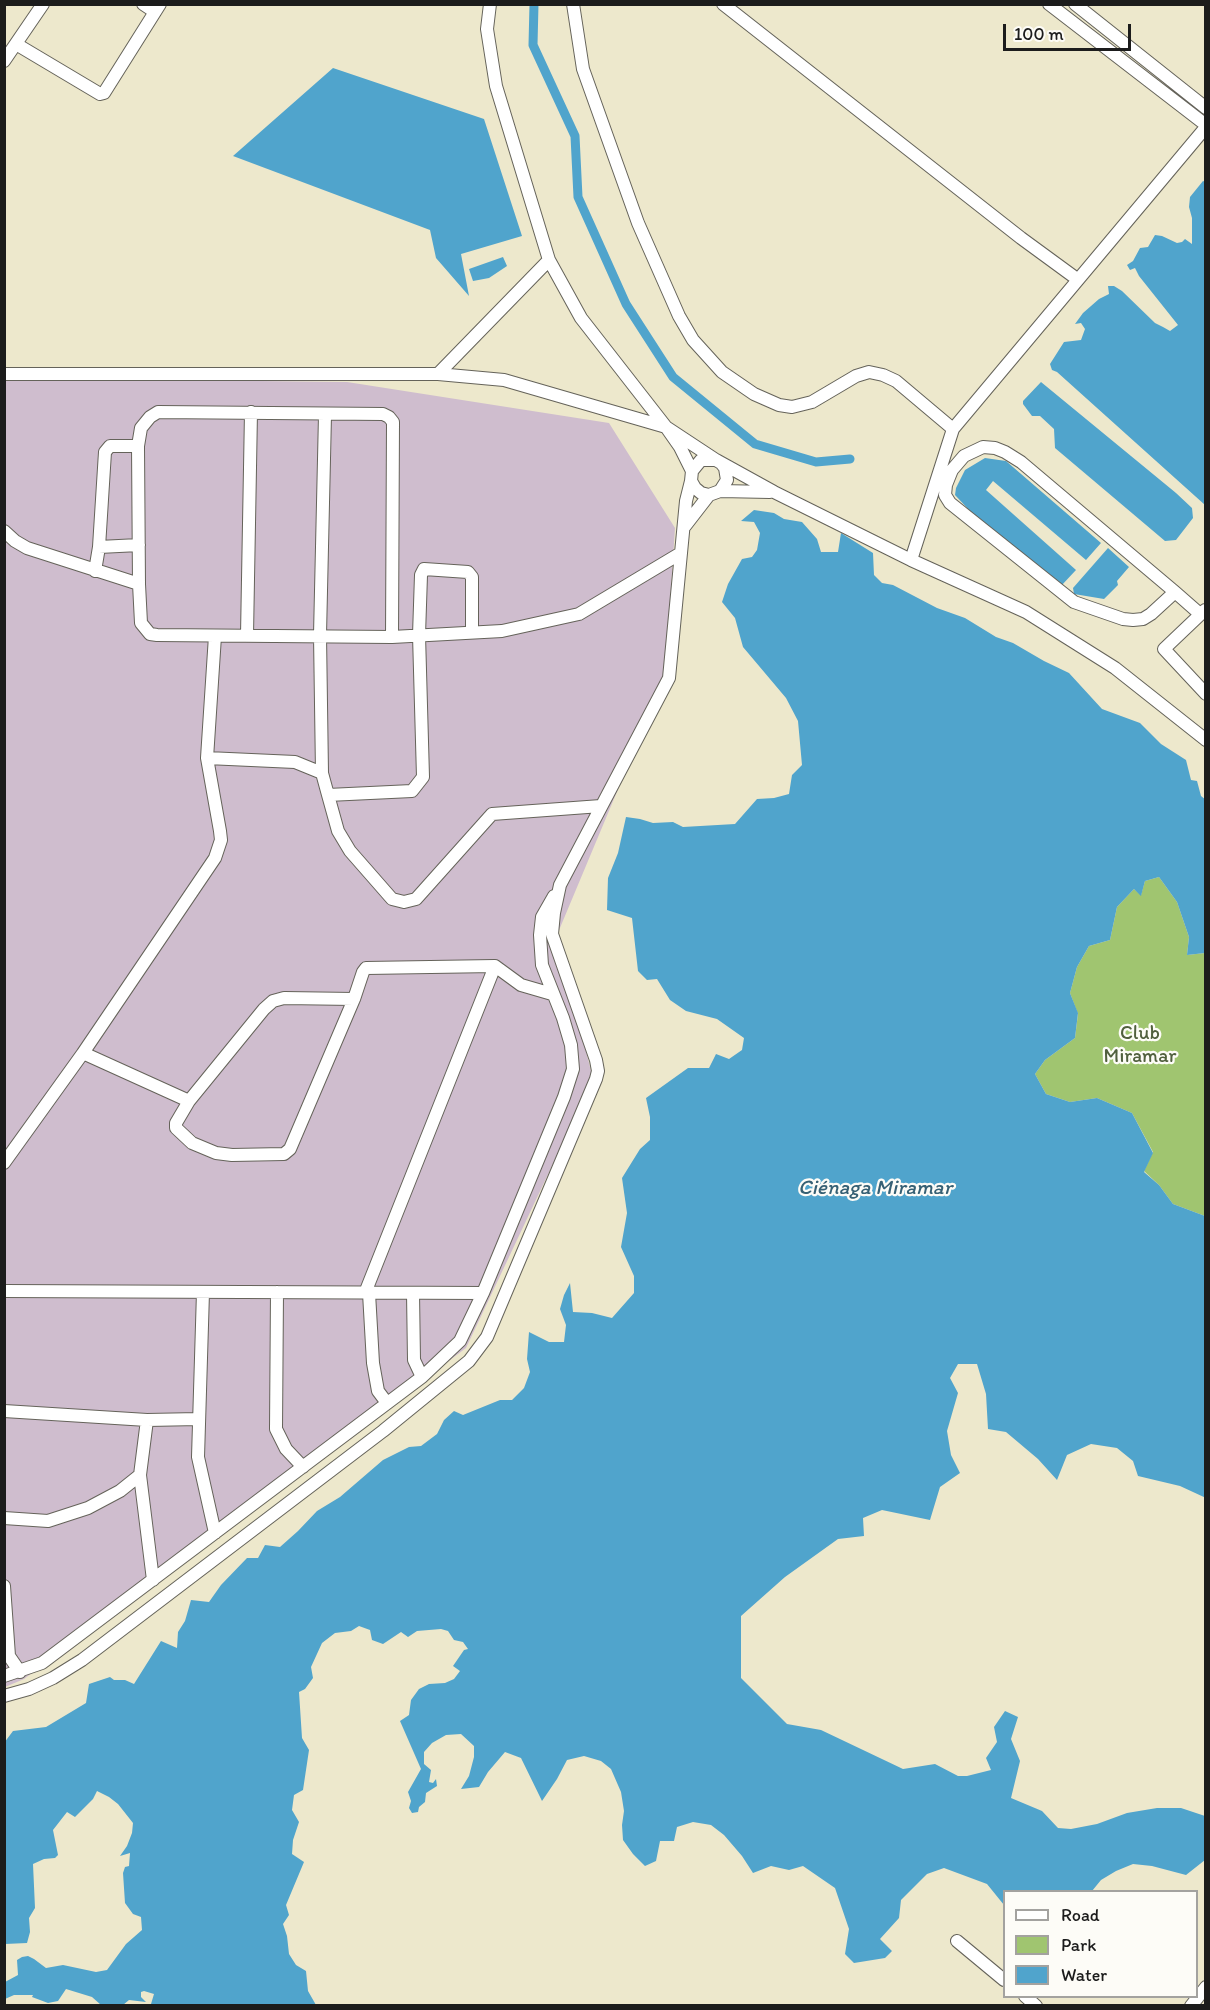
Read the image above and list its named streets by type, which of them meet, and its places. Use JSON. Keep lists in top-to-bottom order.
{
  "water": ["Ciénaga Miramar"],
  "parks": ["Club Miramar"],
  "legend": ["Road", "Park", "Water"],
  "scale_bar": "100 m"
}
